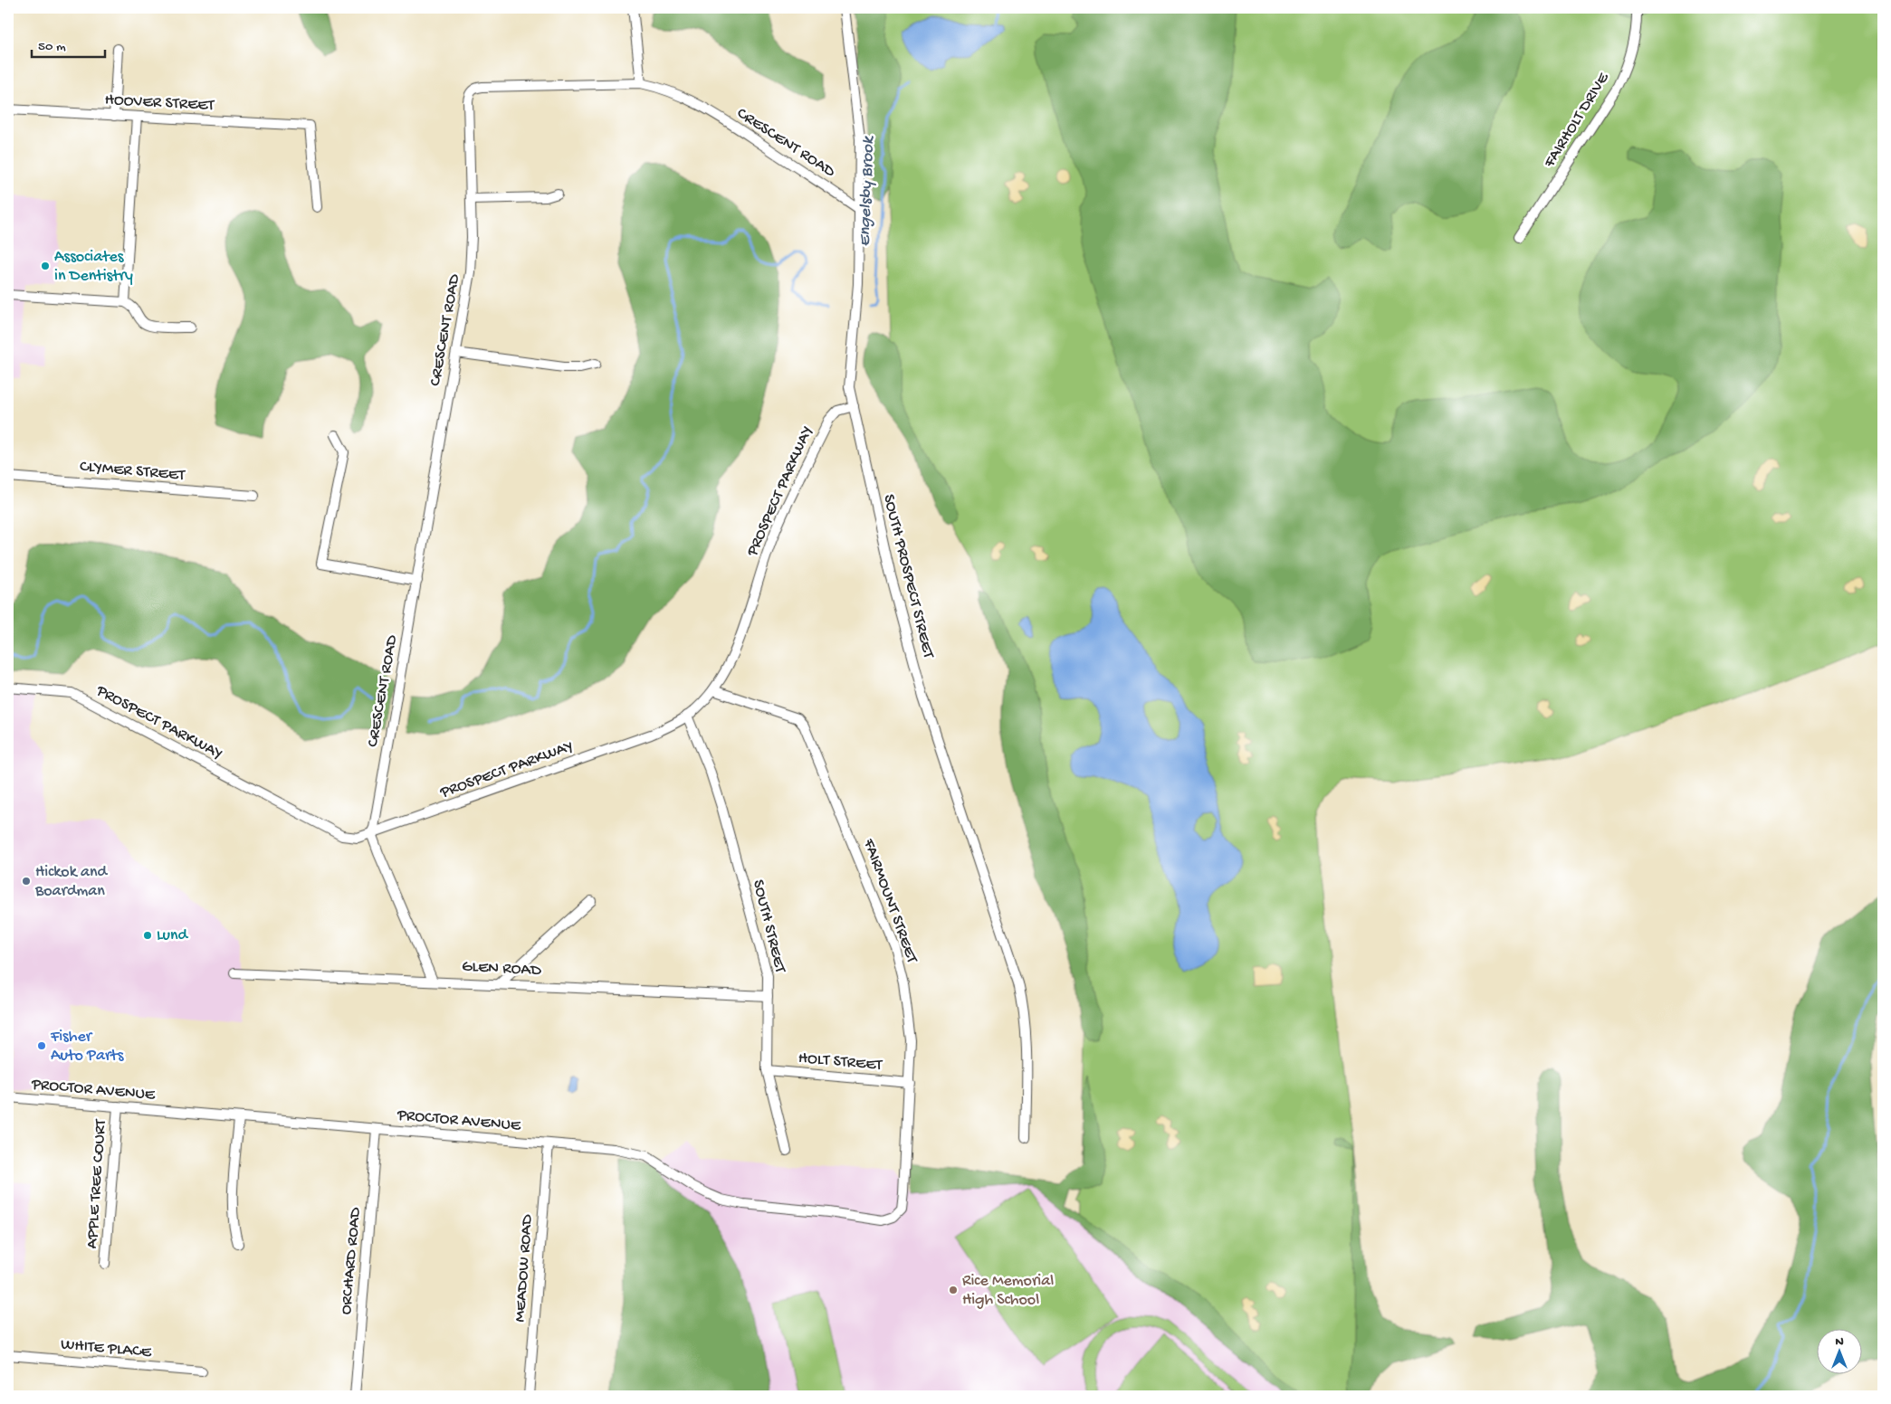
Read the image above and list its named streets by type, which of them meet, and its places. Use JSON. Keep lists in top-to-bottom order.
{
  "streets": {
    "street": [
      "HOOVER STREET",
      "FAIRHOLT DRIVE",
      "CRESCENT ROAD",
      "CLYMER STREET",
      "PROSPECT PARKWAY",
      "SOUTH PROSPECT STREET",
      "FAIRMOUNT STREET",
      "SOUTH STREET",
      "GLEN ROAD",
      "HOLT STREET",
      "PROCTOR AVENUE",
      "APPLE TREE COURT",
      "ORCHARD ROAD",
      "MEADOW ROAD",
      "WHITE PLACE"
    ]
  },
  "crossings": [
    ["CRESCENT ROAD", "PROSPECT PARKWAY"],
    ["CRESCENT ROAD", "SOUTH PROSPECT STREET"],
    ["PROSPECT PARKWAY", "SOUTH PROSPECT STREET"],
    ["PROSPECT PARKWAY", "FAIRMOUNT STREET"],
    ["PROSPECT PARKWAY", "SOUTH STREET"],
    ["FAIRMOUNT STREET", "HOLT STREET"],
    ["FAIRMOUNT STREET", "PROCTOR AVENUE"],
    ["SOUTH STREET", "GLEN ROAD"],
    ["SOUTH STREET", "HOLT STREET"],
    ["PROCTOR AVENUE", "APPLE TREE COURT"],
    ["PROCTOR AVENUE", "ORCHARD ROAD"],
    ["PROCTOR AVENUE", "MEADOW ROAD"]
  ],
  "water": ["Engelsby Brook"],
  "places": [
    "Associates in Dentistry",
    "Hickok and Boardman",
    "Lund",
    "Fisher Auto Parts",
    "Rice Memorial High School"
  ],
  "scale_bar": "50 m",
  "north": "top"
}
